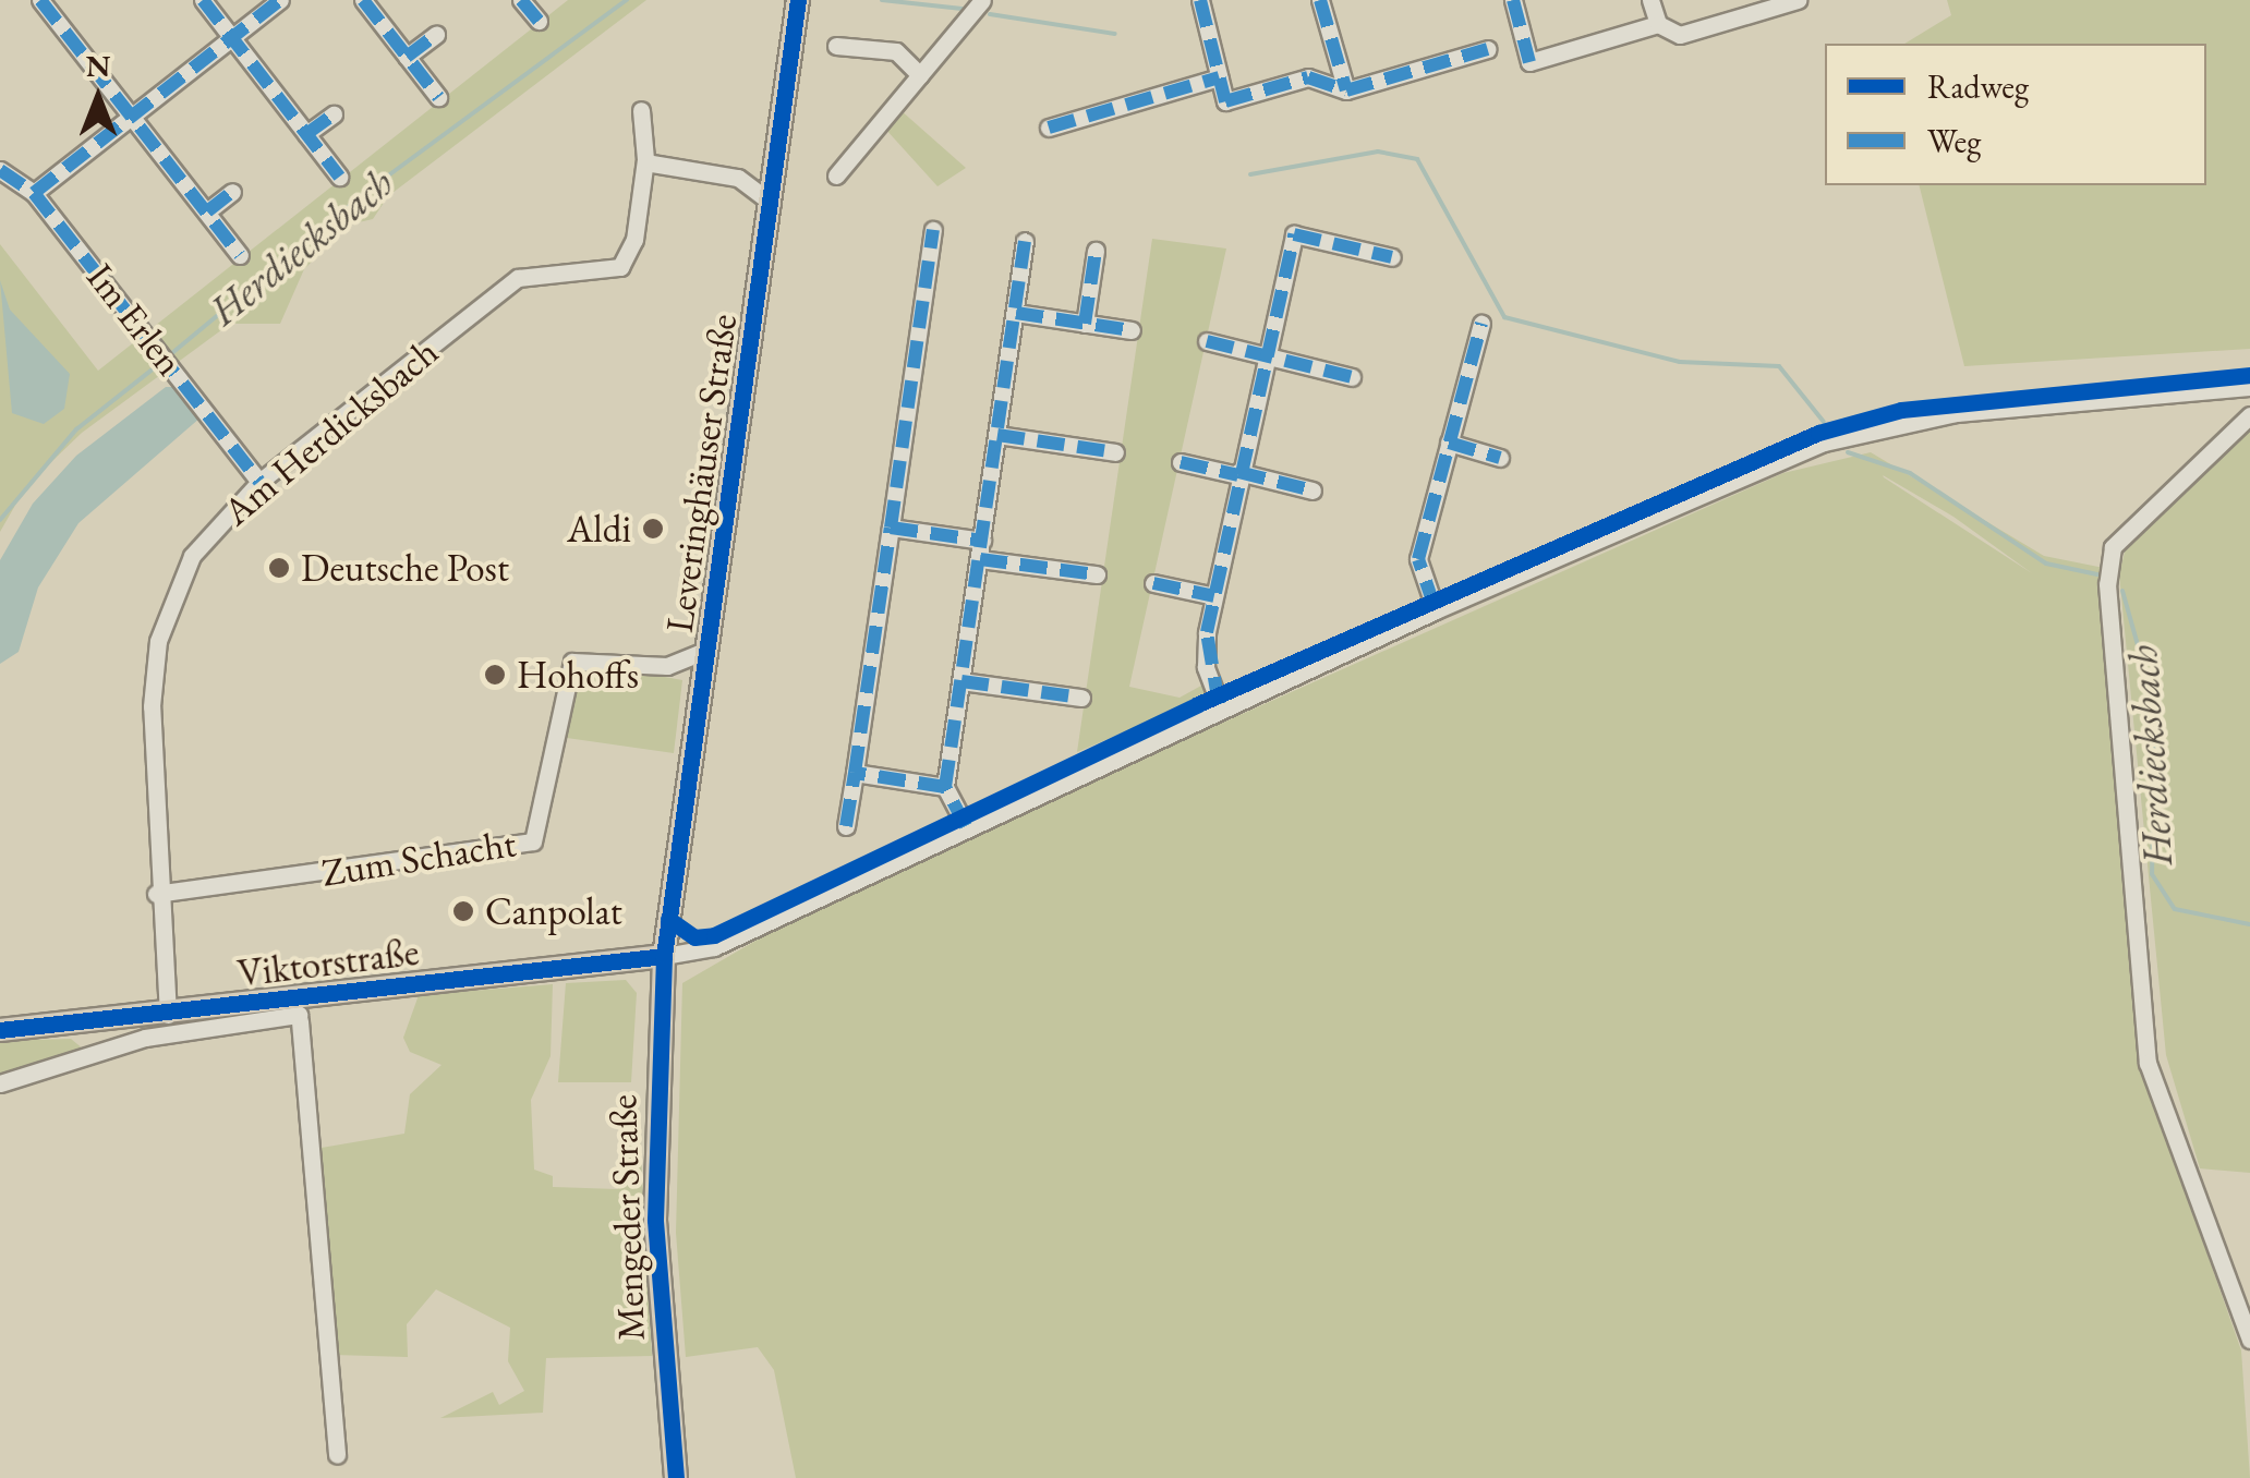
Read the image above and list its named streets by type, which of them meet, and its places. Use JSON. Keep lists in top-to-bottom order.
{
  "streets": {
    "main road": ["Leveringhäuser Straße", "Viktorstraße", "Mengeder Straße"],
    "street": ["Im Erlen", "Am Herdicksbach", "Zum Schacht"]
  },
  "crossings": [
    ["Im Erlen", "Am Herdicksbach"],
    ["Am Herdicksbach", "Zum Schacht"],
    ["Am Herdicksbach", "Viktorstraße"],
    ["Leveringhäuser Straße", "Zum Schacht"],
    ["Leveringhäuser Straße", "Viktorstraße"],
    ["Leveringhäuser Straße", "Mengeder Straße"],
    ["Viktorstraße", "Mengeder Straße"]
  ],
  "water": ["Herdiecksbach"],
  "places": [
    "Aldi",
    "Deutsche Post",
    "Hohoffs",
    "Canpolat"
  ],
  "legend": ["Radweg", "Weg"],
  "north": "top"
}
